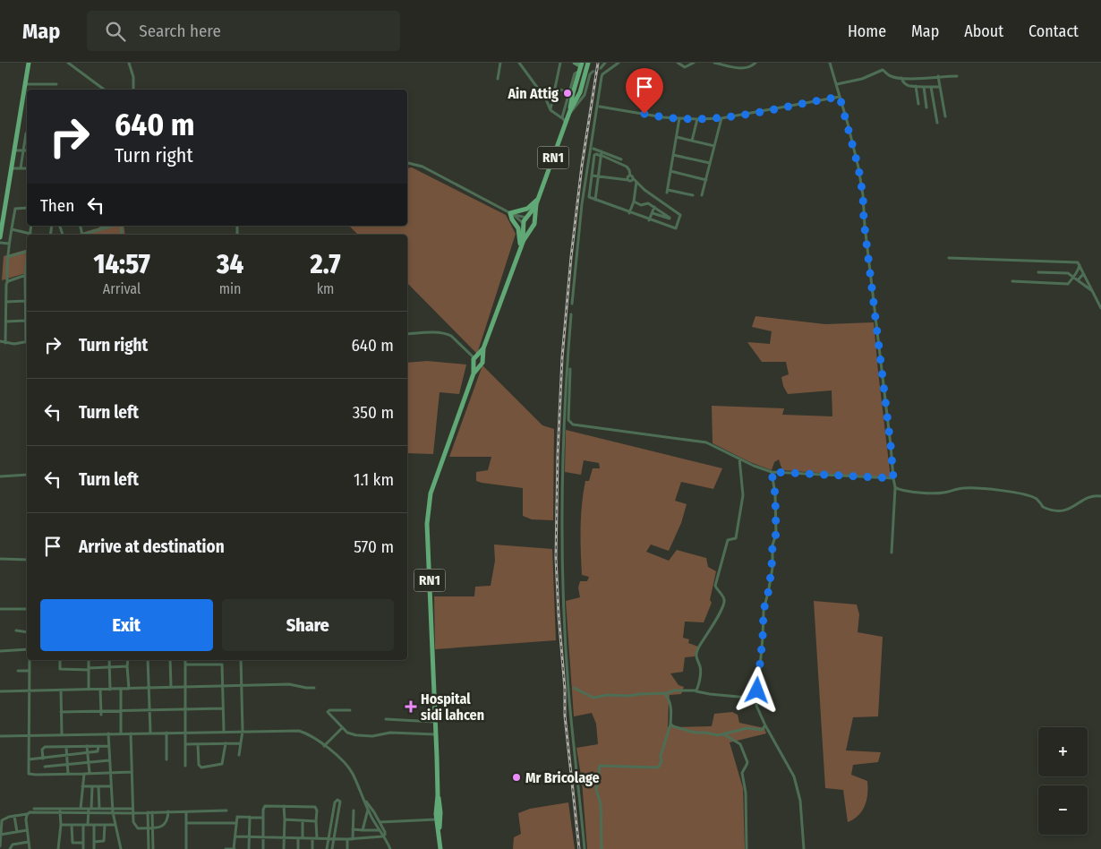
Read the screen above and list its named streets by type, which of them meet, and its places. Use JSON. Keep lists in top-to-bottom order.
{
  "streets": {
    "main road": ["RN1"]
  },
  "places": {
    "other": ["Ain Attig", "Mr Bricolage"],
    "health": ["Hospital sidi lahcen"]
  },
  "page": {
    "header": "Map",
    "search": "Search here",
    "nav": [
      "Home",
      "Map",
      "About",
      "Contact"
    ],
    "turn": ["640 m", "Turn right"],
    "then": "Then",
    "eta": [
      "14:57",
      "Arrival",
      "34",
      "min",
      "2.7",
      "km"
    ],
    "list": [
      {
        "name": "Turn right",
        "value": "640 m"
      },
      {
        "name": "Turn left",
        "value": "350 m"
      },
      {
        "name": "Turn left",
        "value": "1.1 km"
      },
      {
        "name": "Arrive at destination",
        "value": "570 m"
      }
    ],
    "buttons": ["Exit", "Share"],
    "map_buttons": ["+", "−"]
  }
}
